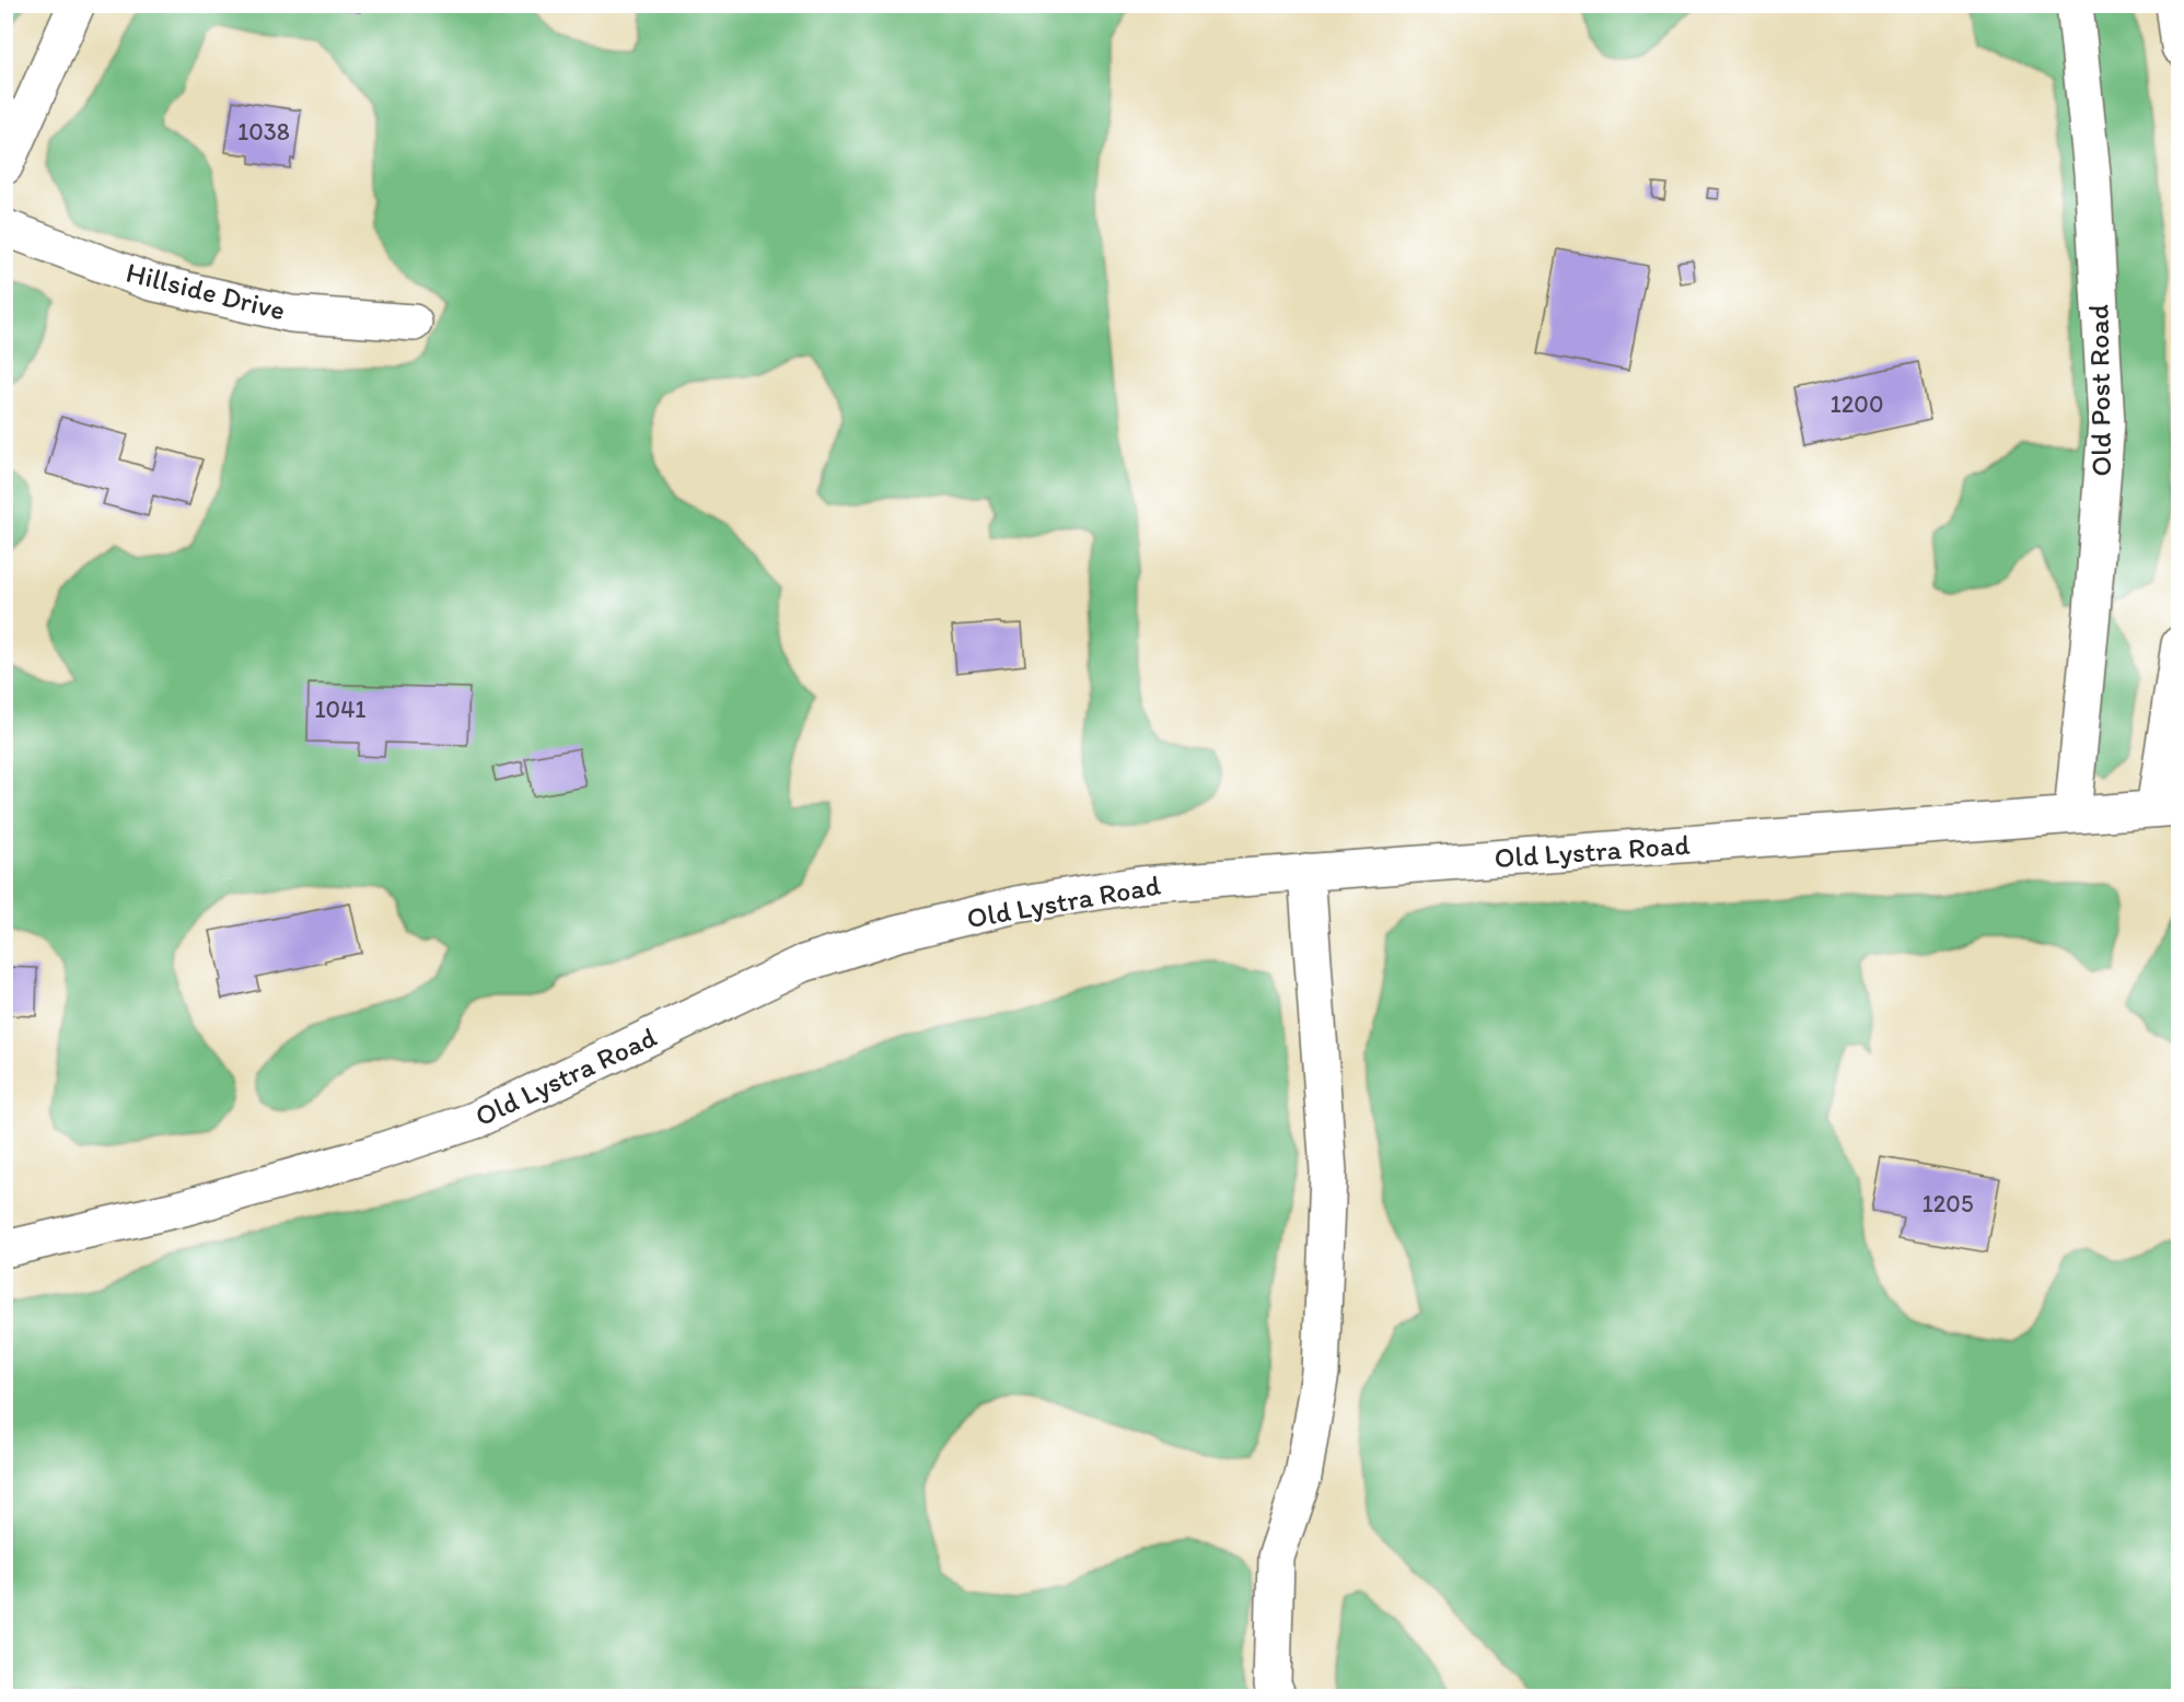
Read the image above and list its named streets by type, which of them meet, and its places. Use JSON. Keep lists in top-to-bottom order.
{
  "streets": {
    "street": ["Hillside Drive", "Old Post Road", "Old Lystra Road"]
  },
  "crossings": [
    ["Old Post Road", "Old Lystra Road"]
  ],
  "house_numbers": [
    "1038",
    "1200",
    "1041",
    "1205"
  ]
}
